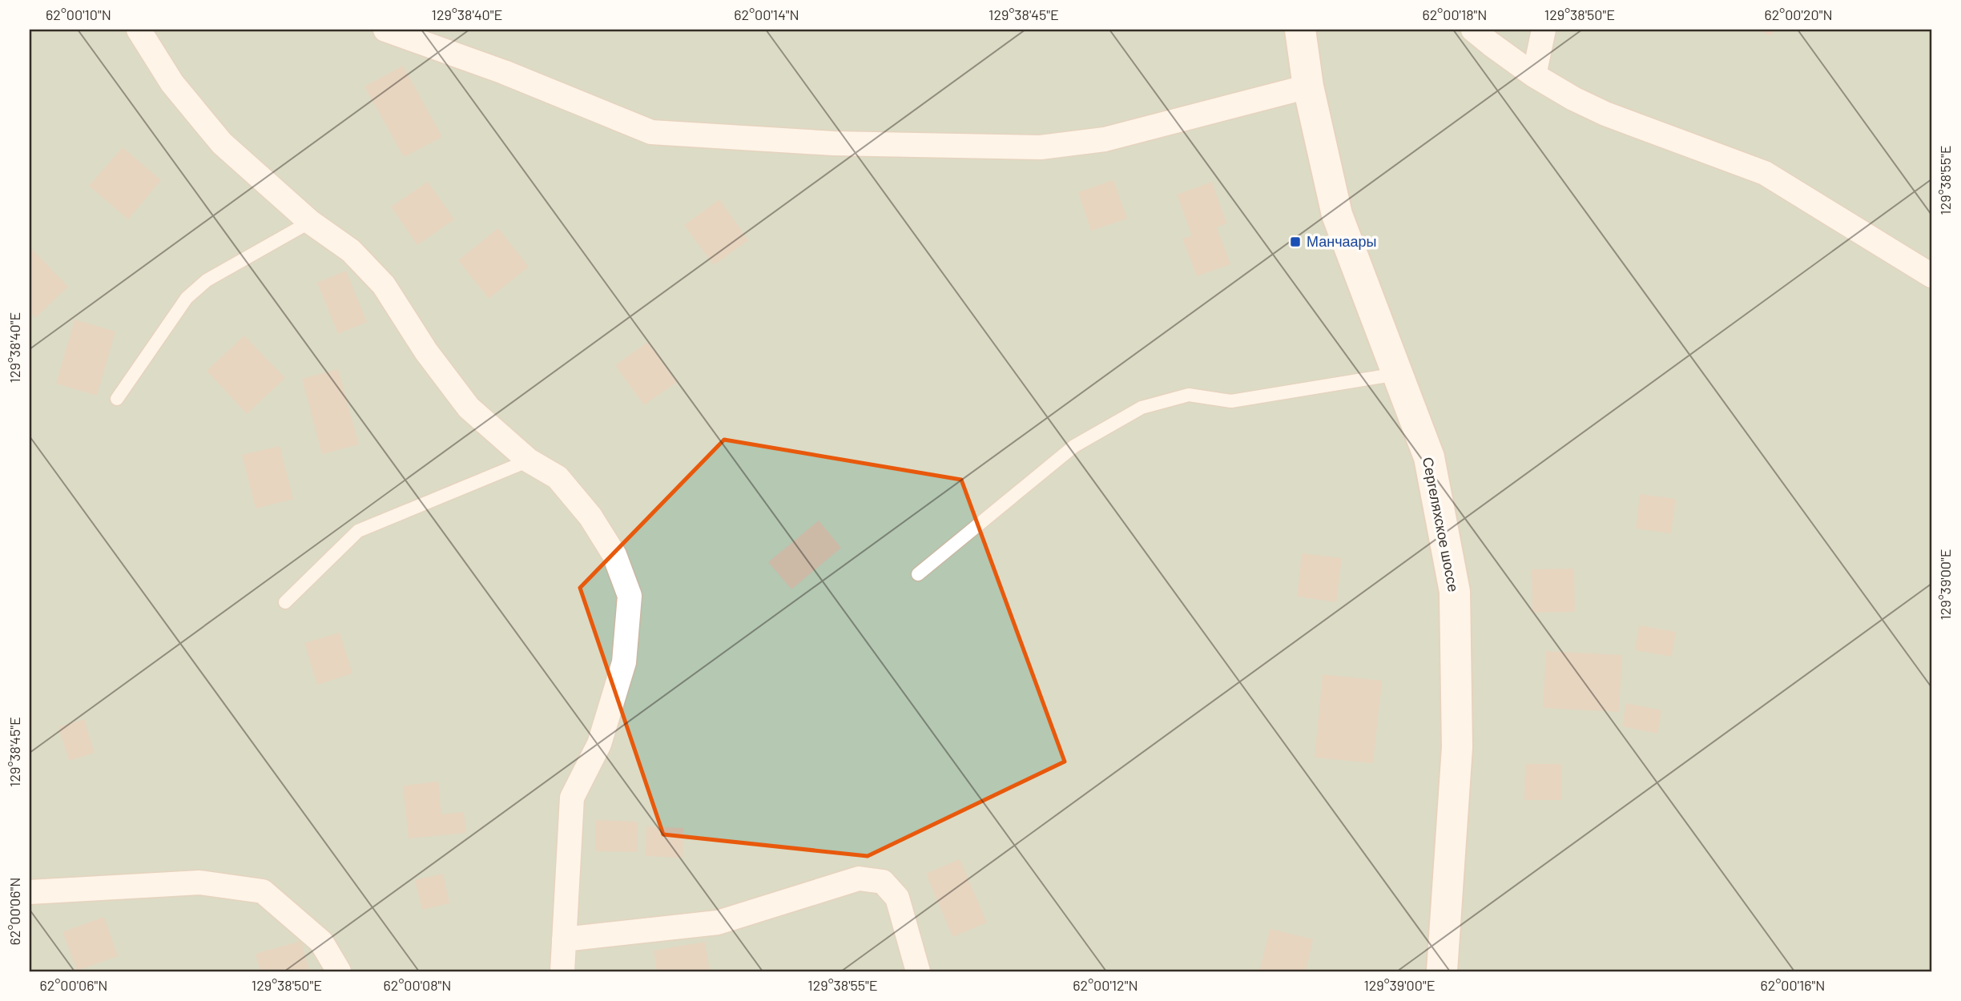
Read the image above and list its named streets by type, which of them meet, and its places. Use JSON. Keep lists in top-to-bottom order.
{
  "streets": {
    "main road": ["Сергеляхское шоссе"]
  },
  "places": {
    "transit": ["Манчаары"]
  },
  "coordinates": [
    "62°00'10\"N",
    "129°38'40\"E",
    "62°00'14\"N",
    "129°38'45\"E",
    "62°00'18\"N",
    "129°38'50\"E",
    "62°00'20\"N",
    "129°38'55\"E",
    "129°39'00\"E",
    "62°00'06\"N",
    "62°00'08\"N",
    "62°00'12\"N",
    "62°00'16\"N"
  ]
}
